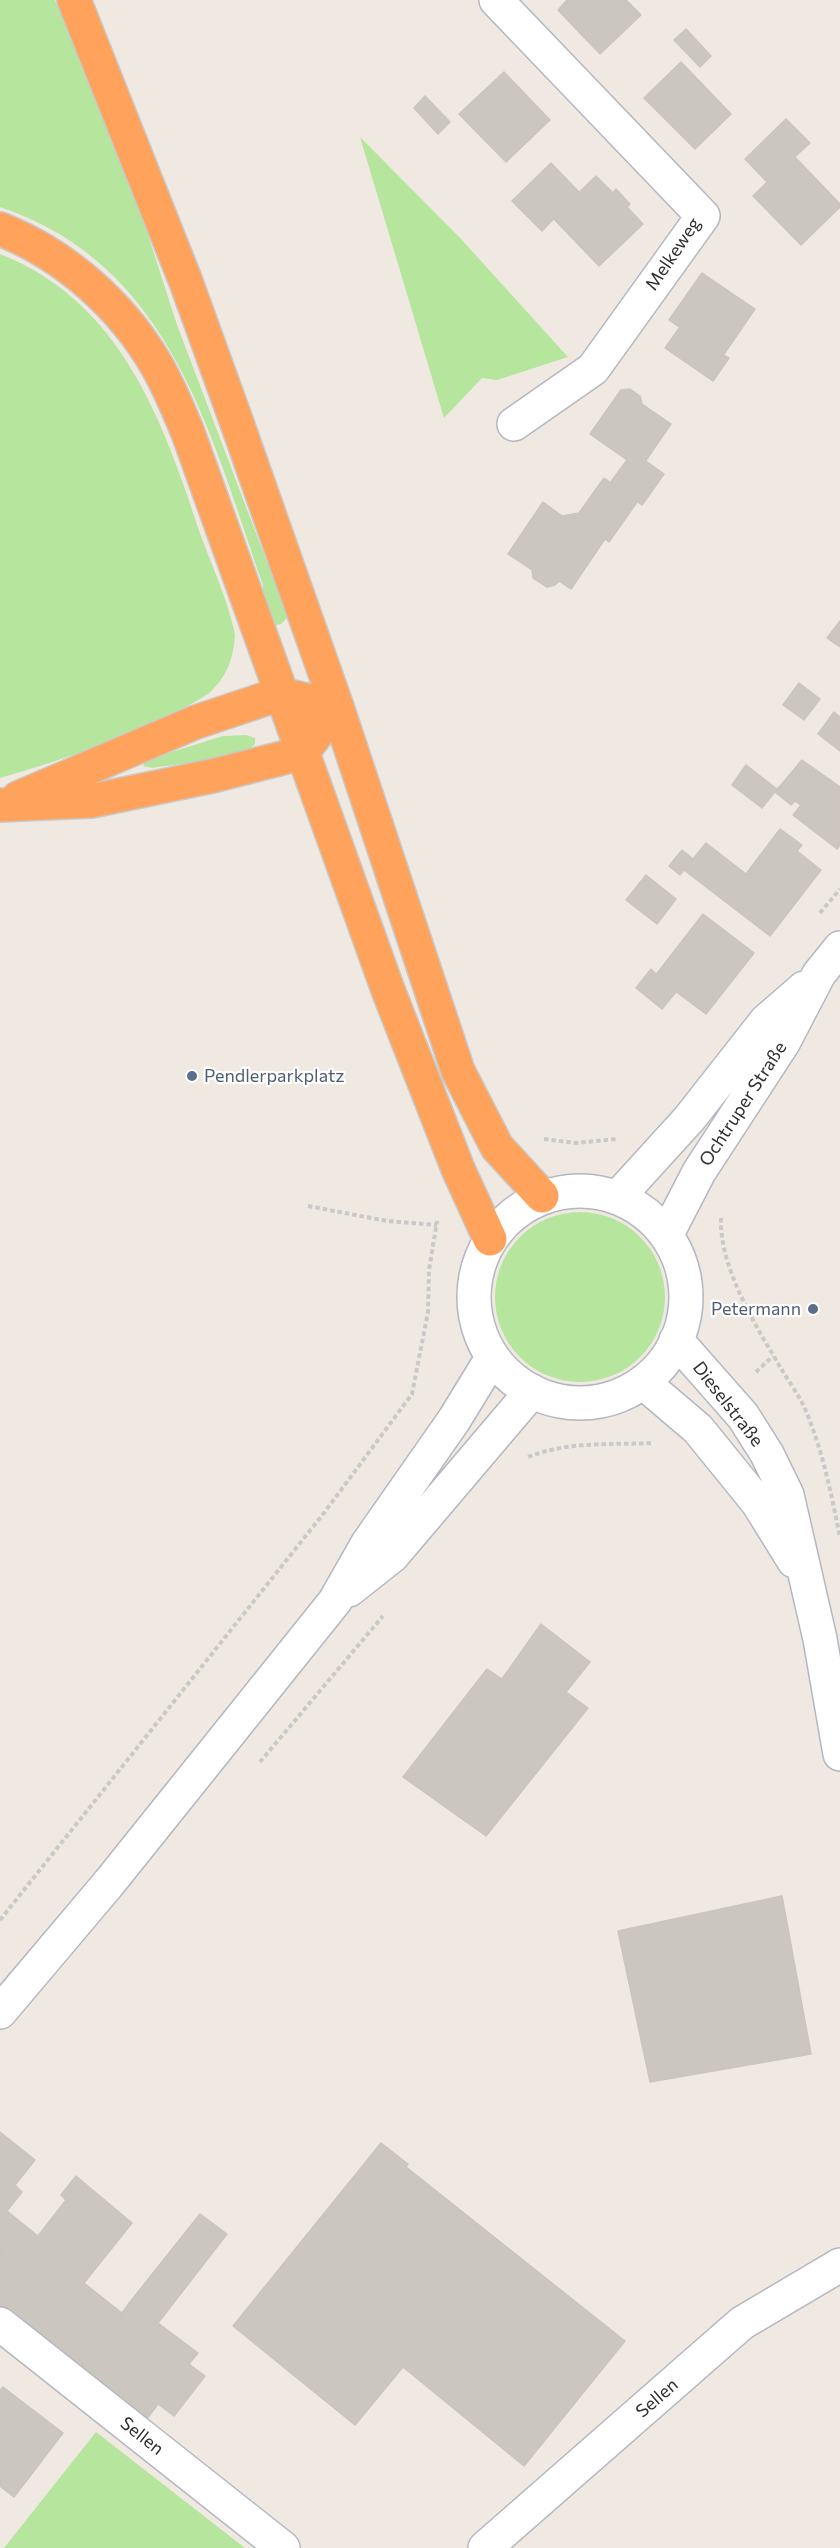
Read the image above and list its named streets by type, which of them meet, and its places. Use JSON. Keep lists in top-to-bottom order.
{
  "streets": {
    "main road": [
      "Melkeweg",
      "Ochtruper Straße",
      "Dieselstraße",
      "Sellen"
    ]
  },
  "crossings": [
    ["Ochtruper Straße", "Dieselstraße"]
  ],
  "places": ["Pendlerparkplatz", "Petermann"]
}
